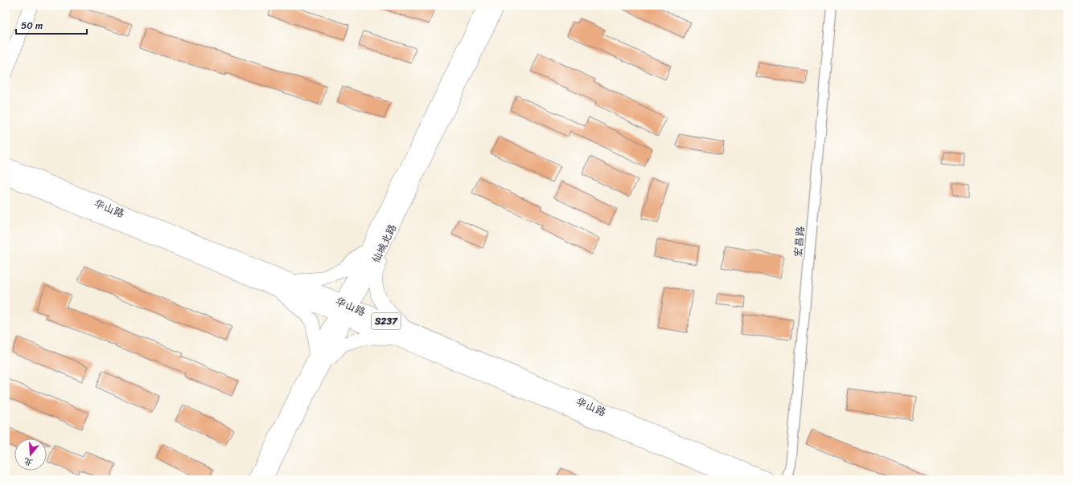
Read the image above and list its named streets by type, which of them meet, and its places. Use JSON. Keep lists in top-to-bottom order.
{
  "streets": {
    "main road": ["华山路", "仙城北路", "S237"],
    "street": ["宏昌路"]
  },
  "crossings": [
    ["华山路", "仙城北路"],
    ["华山路", "S237"],
    ["仙城北路", "S237"]
  ],
  "scale_bar": "50 m",
  "north": "bottom"
}
